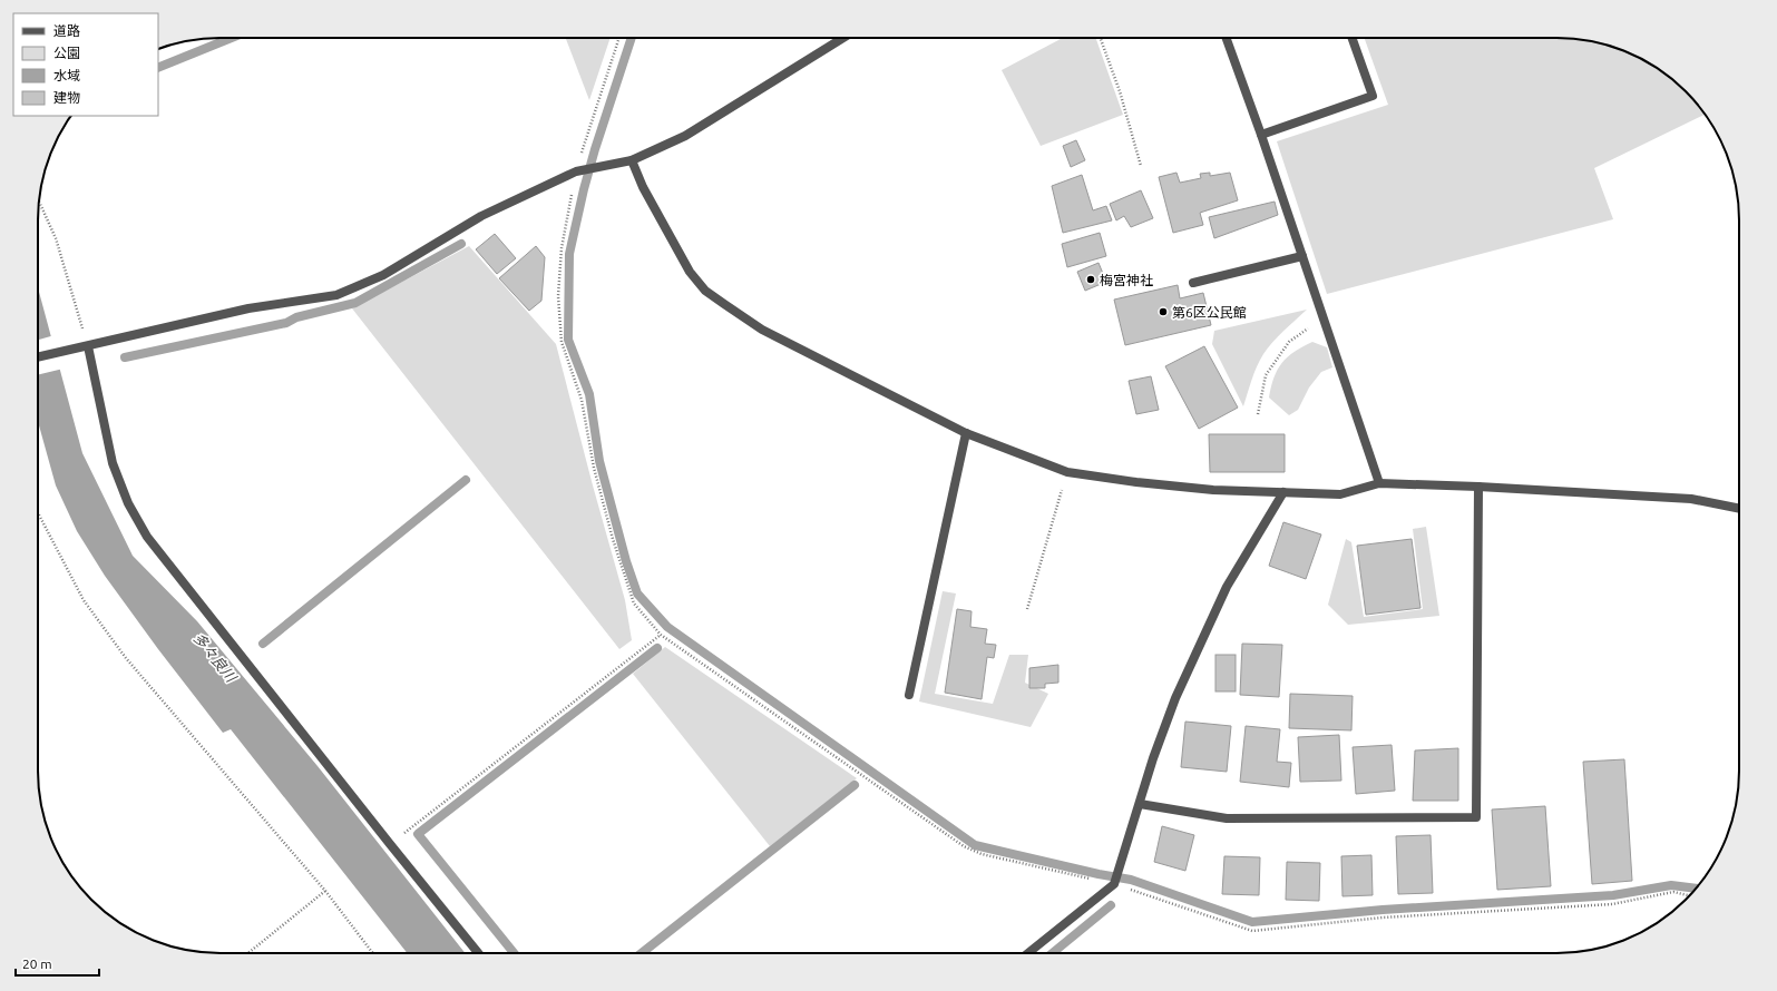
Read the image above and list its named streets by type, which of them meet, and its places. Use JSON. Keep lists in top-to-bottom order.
{
  "water": ["多々良川"],
  "places": ["梅宮神社", "第6区公民館"],
  "legend": [
    "道路",
    "公園",
    "水域",
    "建物"
  ],
  "scale_bar": "20 m"
}
